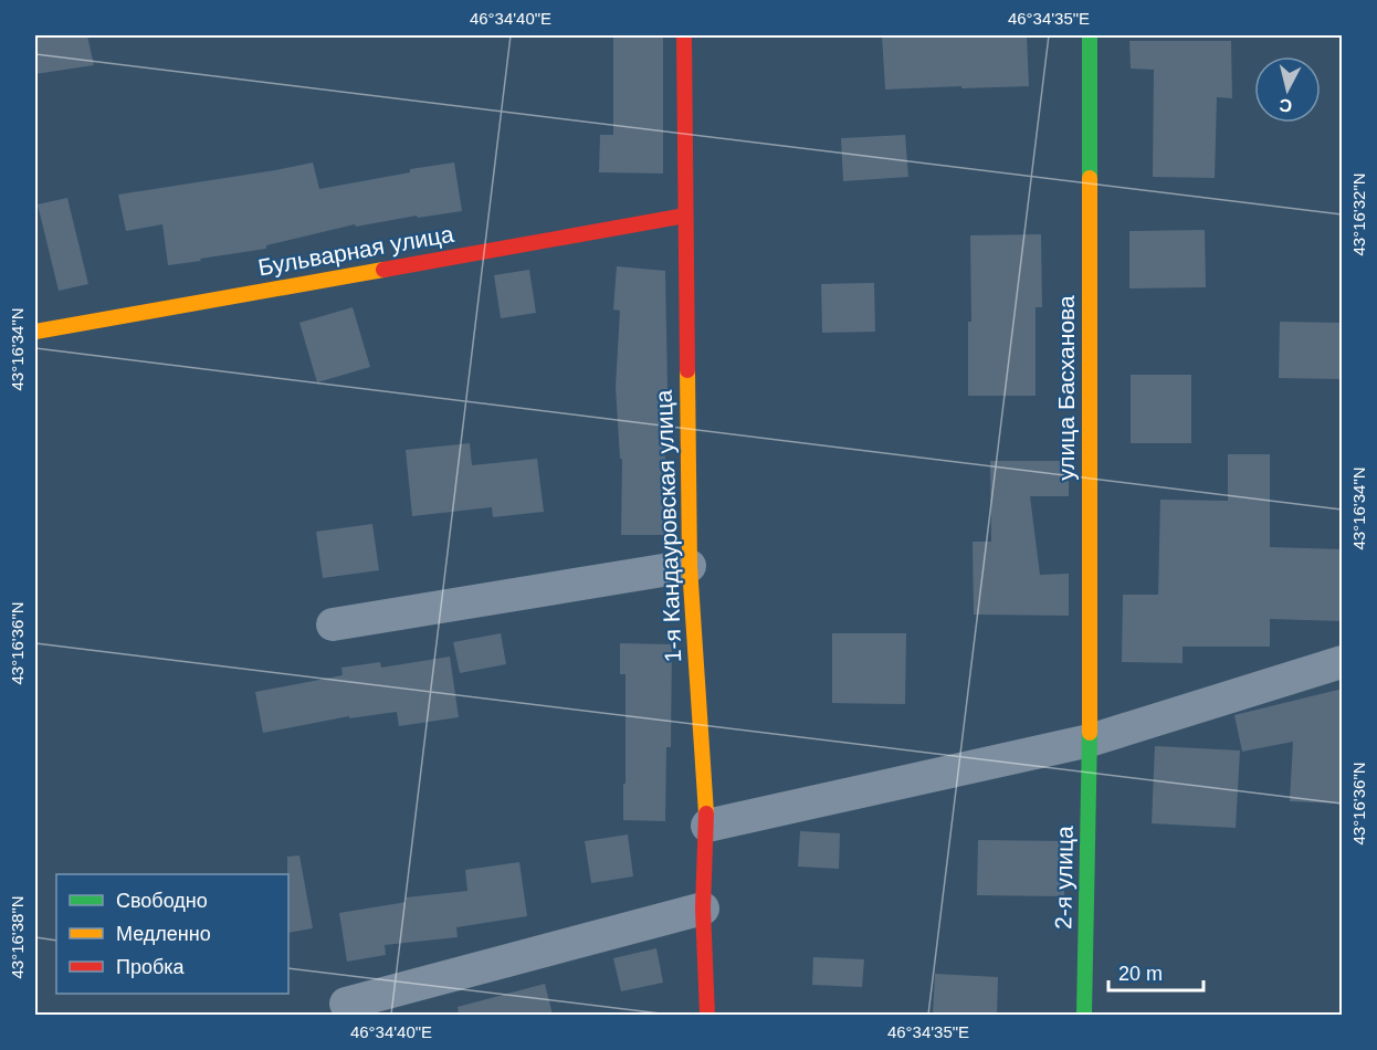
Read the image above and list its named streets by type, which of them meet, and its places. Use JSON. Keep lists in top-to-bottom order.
{
  "streets": {
    "street": [
      "Бульварная улица",
      "улица Басханова",
      "1-я Кандауровская улица",
      "2-я улица"
    ]
  },
  "crossings": [
    ["Бульварная улица", "1-я Кандауровская улица"],
    ["улица Басханова", "2-я улица"]
  ],
  "legend": ["Свободно", "Медленно", "Пробка"],
  "scale_bar": "20 m",
  "north": "bottom",
  "coordinates": [
    "46°34'40\"E",
    "46°34'35\"E",
    "43°16'32\"N",
    "43°16'34\"N",
    "43°16'36\"N",
    "43°16'38\"N"
  ]
}
